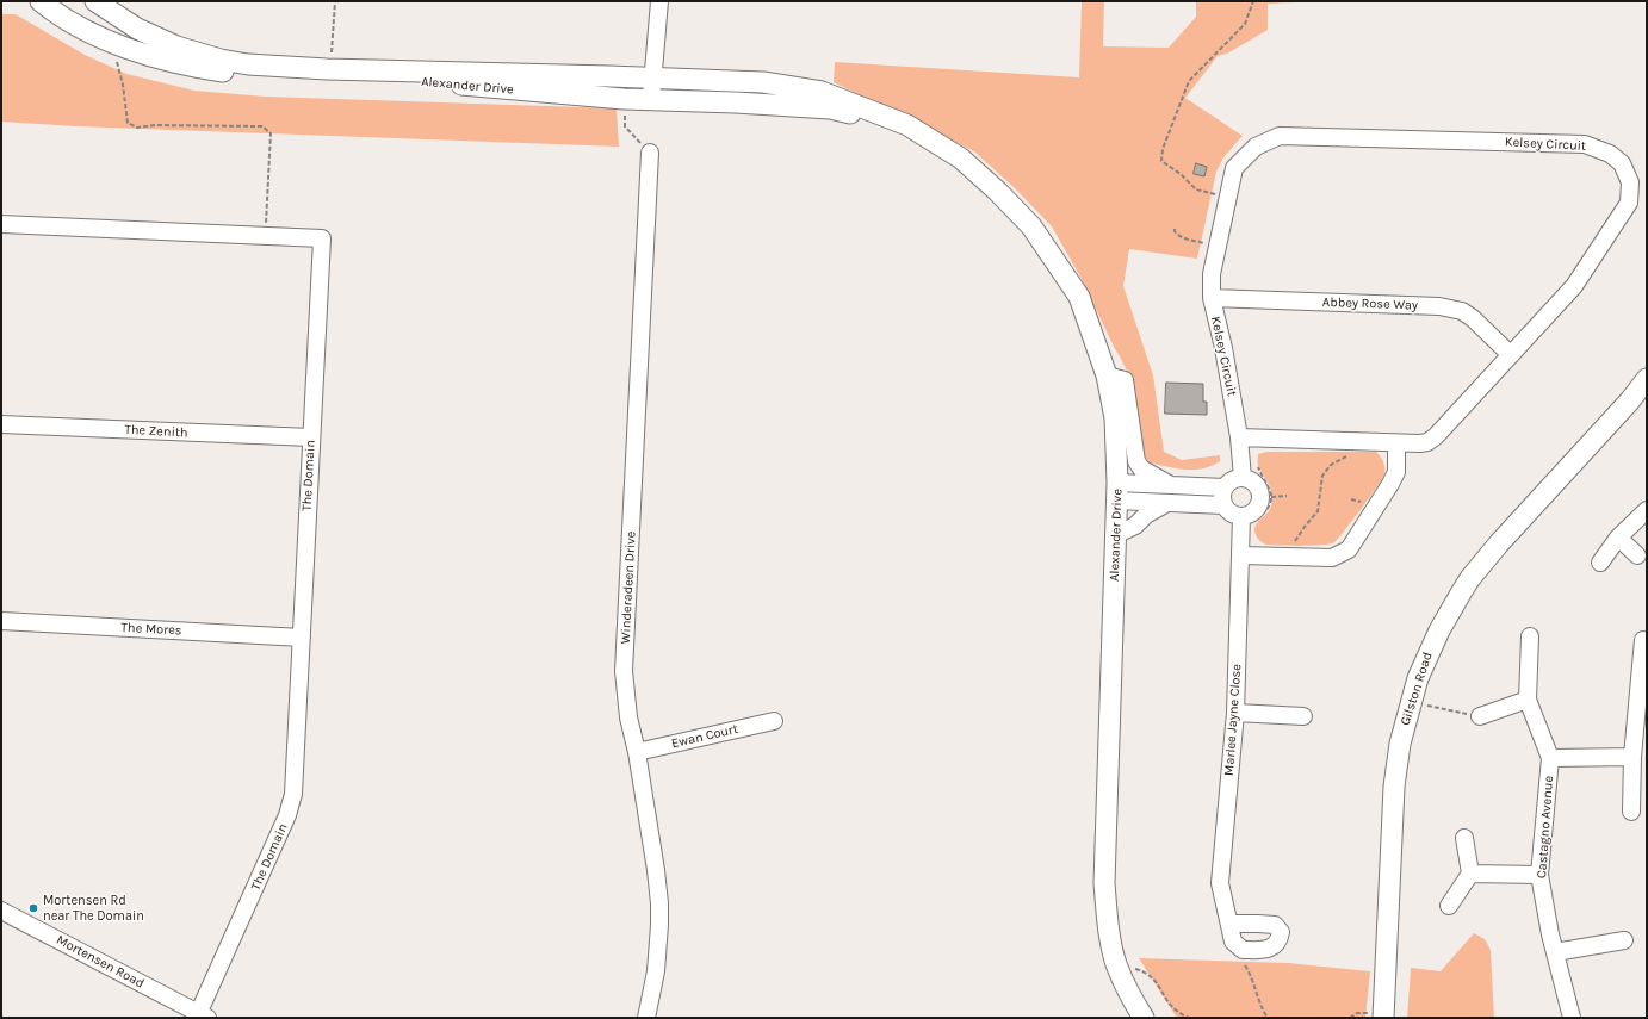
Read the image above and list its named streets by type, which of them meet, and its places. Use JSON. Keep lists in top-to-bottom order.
{
  "streets": {
    "main road": ["Alexander Drive", "Gilston Road"],
    "street": [
      "Kelsey Circuit",
      "Abbey Rose Way",
      "The Zenith",
      "The Domain",
      "Winderadeen Drive",
      "The Mores",
      "Marlee Jayne Close",
      "Ewan Court",
      "Castagno Avenue",
      "Mortensen Road"
    ]
  },
  "crossings": [
    ["Kelsey Circuit", "Abbey Rose Way"],
    ["Kelsey Circuit", "Marlee Jayne Close"],
    ["The Zenith", "The Domain"],
    ["The Domain", "The Mores"],
    ["The Domain", "Mortensen Road"],
    ["Winderadeen Drive", "Ewan Court"]
  ],
  "places": ["Mortensen Rd near The Domain"]
}
